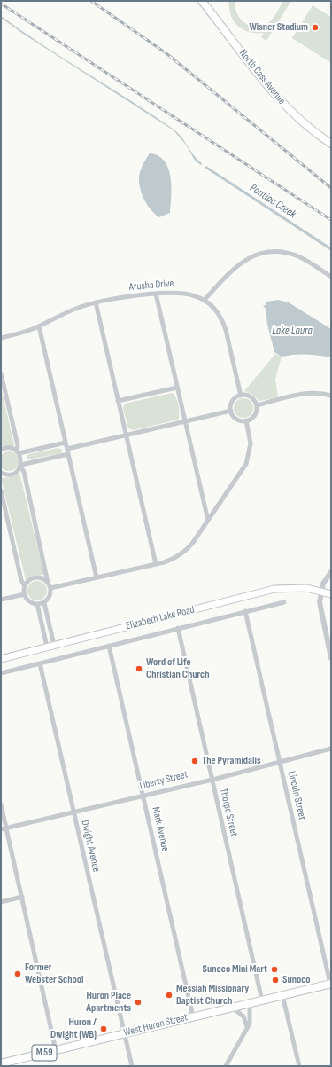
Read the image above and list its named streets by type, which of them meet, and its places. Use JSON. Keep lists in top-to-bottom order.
{
  "streets": {
    "main road": [
      "North Cass Avenue",
      "Elizabeth Lake Road",
      "West Huron Street",
      "M 59"
    ],
    "street": [
      "Arusha Drive",
      "Liberty Street",
      "Lincoln Street",
      "Thorpe Street",
      "Mark Avenue",
      "Dwight Avenue"
    ]
  },
  "crossings": [
    ["Elizabeth Lake Road", "Lincoln Street"],
    ["Elizabeth Lake Road", "Thorpe Street"],
    ["Elizabeth Lake Road", "Mark Avenue"],
    ["Elizabeth Lake Road", "Dwight Avenue"],
    ["Liberty Street", "Lincoln Street"],
    ["Liberty Street", "Thorpe Street"],
    ["Liberty Street", "Mark Avenue"],
    ["Liberty Street", "Dwight Avenue"],
    ["Lincoln Street", "West Huron Street"],
    ["Thorpe Street", "West Huron Street"],
    ["Mark Avenue", "West Huron Street"],
    ["Dwight Avenue", "West Huron Street"]
  ],
  "water": ["Pontiac Creek", "Lake Laura"],
  "places": [
    "Wisner Stadium",
    "Word of Life Christian Church",
    "The Pyramidalis",
    "Sunoco Mini Mart",
    "Former Webster School",
    "Sunoco",
    "Messiah Missionary Baptist Church",
    "Huron Place Apartments",
    "Huron / Dwight (WB)"
  ]
}
